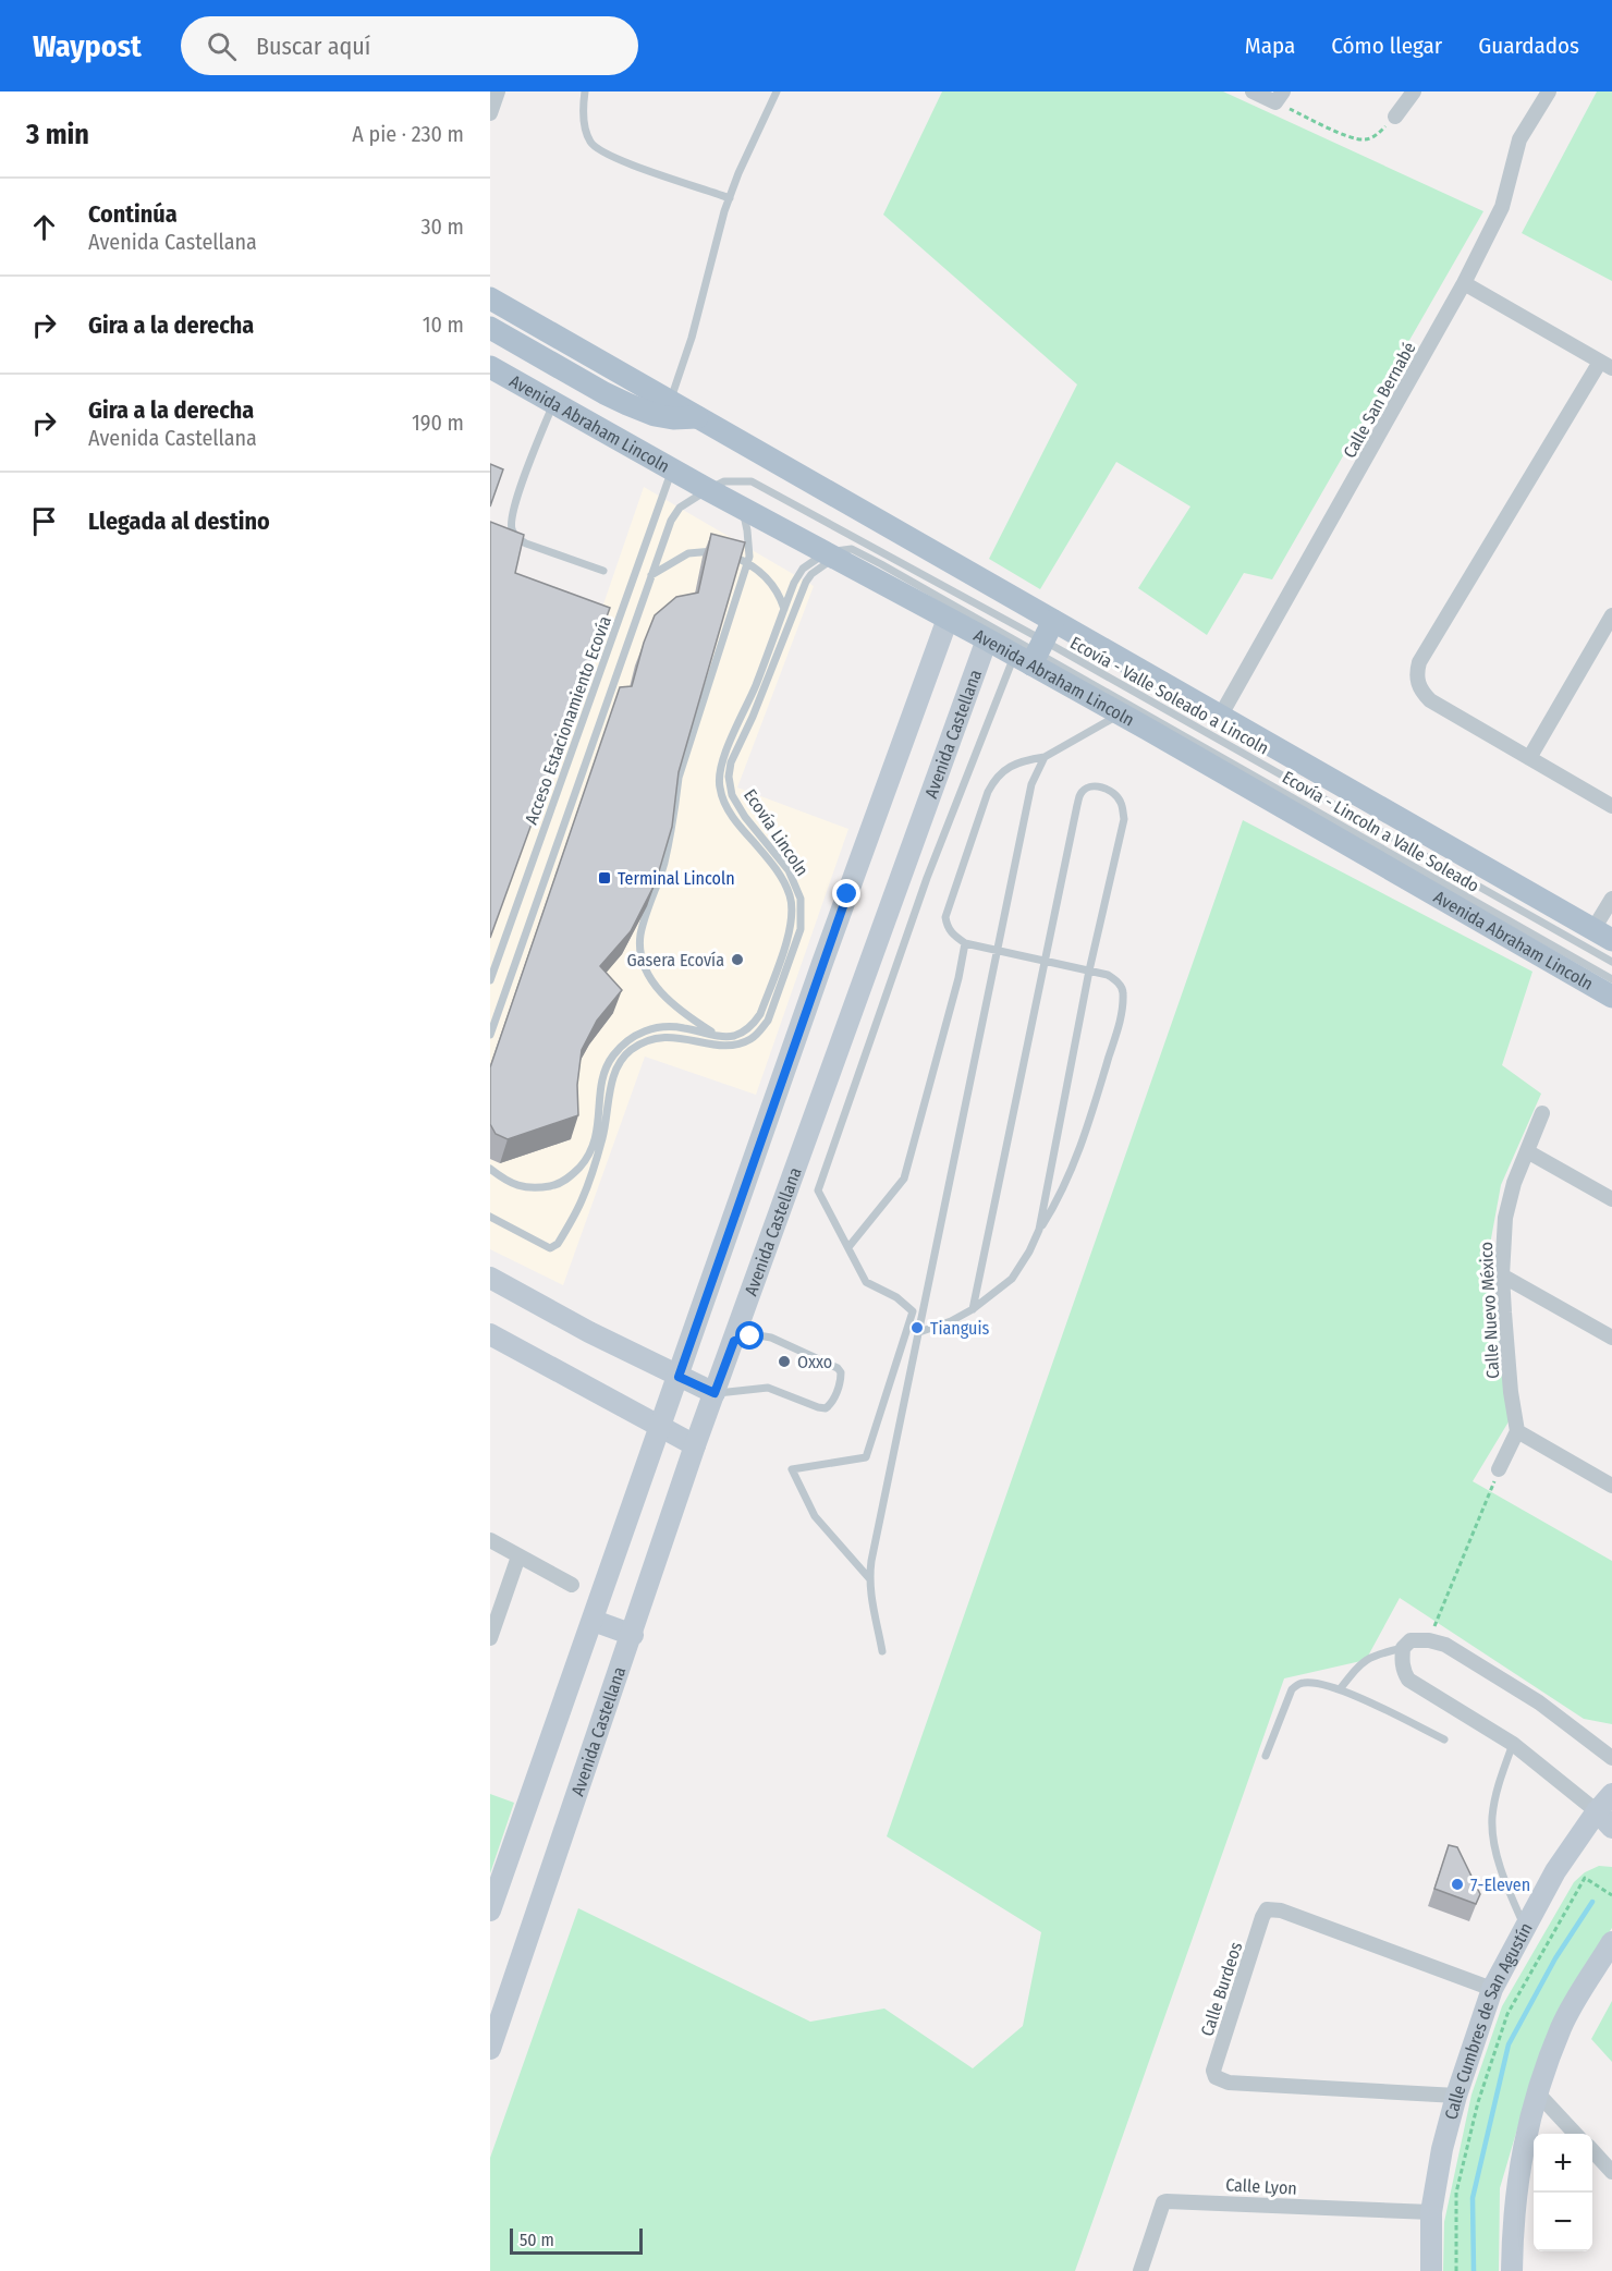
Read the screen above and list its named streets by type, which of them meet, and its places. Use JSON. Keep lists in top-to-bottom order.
{
  "streets": {
    "main road": ["Avenida Abraham Lincoln"],
    "street": [
      "Calle San Bernabé",
      "Avenida Castellana",
      "Calle Nuevo México",
      "Calle Burdeos",
      "Calle Cumbres de San Agustín",
      "Calle Lyon"
    ],
    "lane": [
      "Ecovía - Valle Soleado a Lincoln",
      "Acceso Estacionamiento Ecovía",
      "Ecovía - Lincoln a Valle Soleado",
      "Ecovía Lincoln"
    ]
  },
  "crossings": [
    ["Avenida Abraham Lincoln", "Ecovía - Valle Soleado a Lincoln"],
    ["Avenida Abraham Lincoln", "Acceso Estacionamiento Ecovía"],
    ["Avenida Abraham Lincoln", "Avenida Castellana"],
    ["Avenida Abraham Lincoln", "Ecovía - Lincoln a Valle Soleado"],
    ["Avenida Abraham Lincoln", "Ecovía Lincoln"],
    ["Ecovía - Valle Soleado a Lincoln", "Ecovía - Lincoln a Valle Soleado"],
    ["Ecovía - Lincoln a Valle Soleado", "Ecovía Lincoln"],
    ["Calle Burdeos", "Calle Cumbres de San Agustín"],
    ["Calle Cumbres de San Agustín", "Calle Lyon"]
  ],
  "places": {
    "transit": ["Terminal Lincoln"],
    "other": [
      "Gasera Ecovía",
      "Tianguis",
      "Oxxo",
      "7-Eleven"
    ]
  },
  "scale_bar": "50 m",
  "page": {
    "header": "Waypost",
    "search": "Buscar aquí",
    "nav": ["Mapa", "Cómo llegar", "Guardados"],
    "heading": ["3 min", "A pie · 230 m"],
    "list": [
      ["Continúa", "Avenida Castellana", "30 m"],
      ["Gira a la derecha", "10 m"],
      ["Gira a la derecha", "Avenida Castellana", "190 m"],
      "Llegada al destino"
    ],
    "map_buttons": ["+", "−"],
    "scale": "50 m"
  }
}
